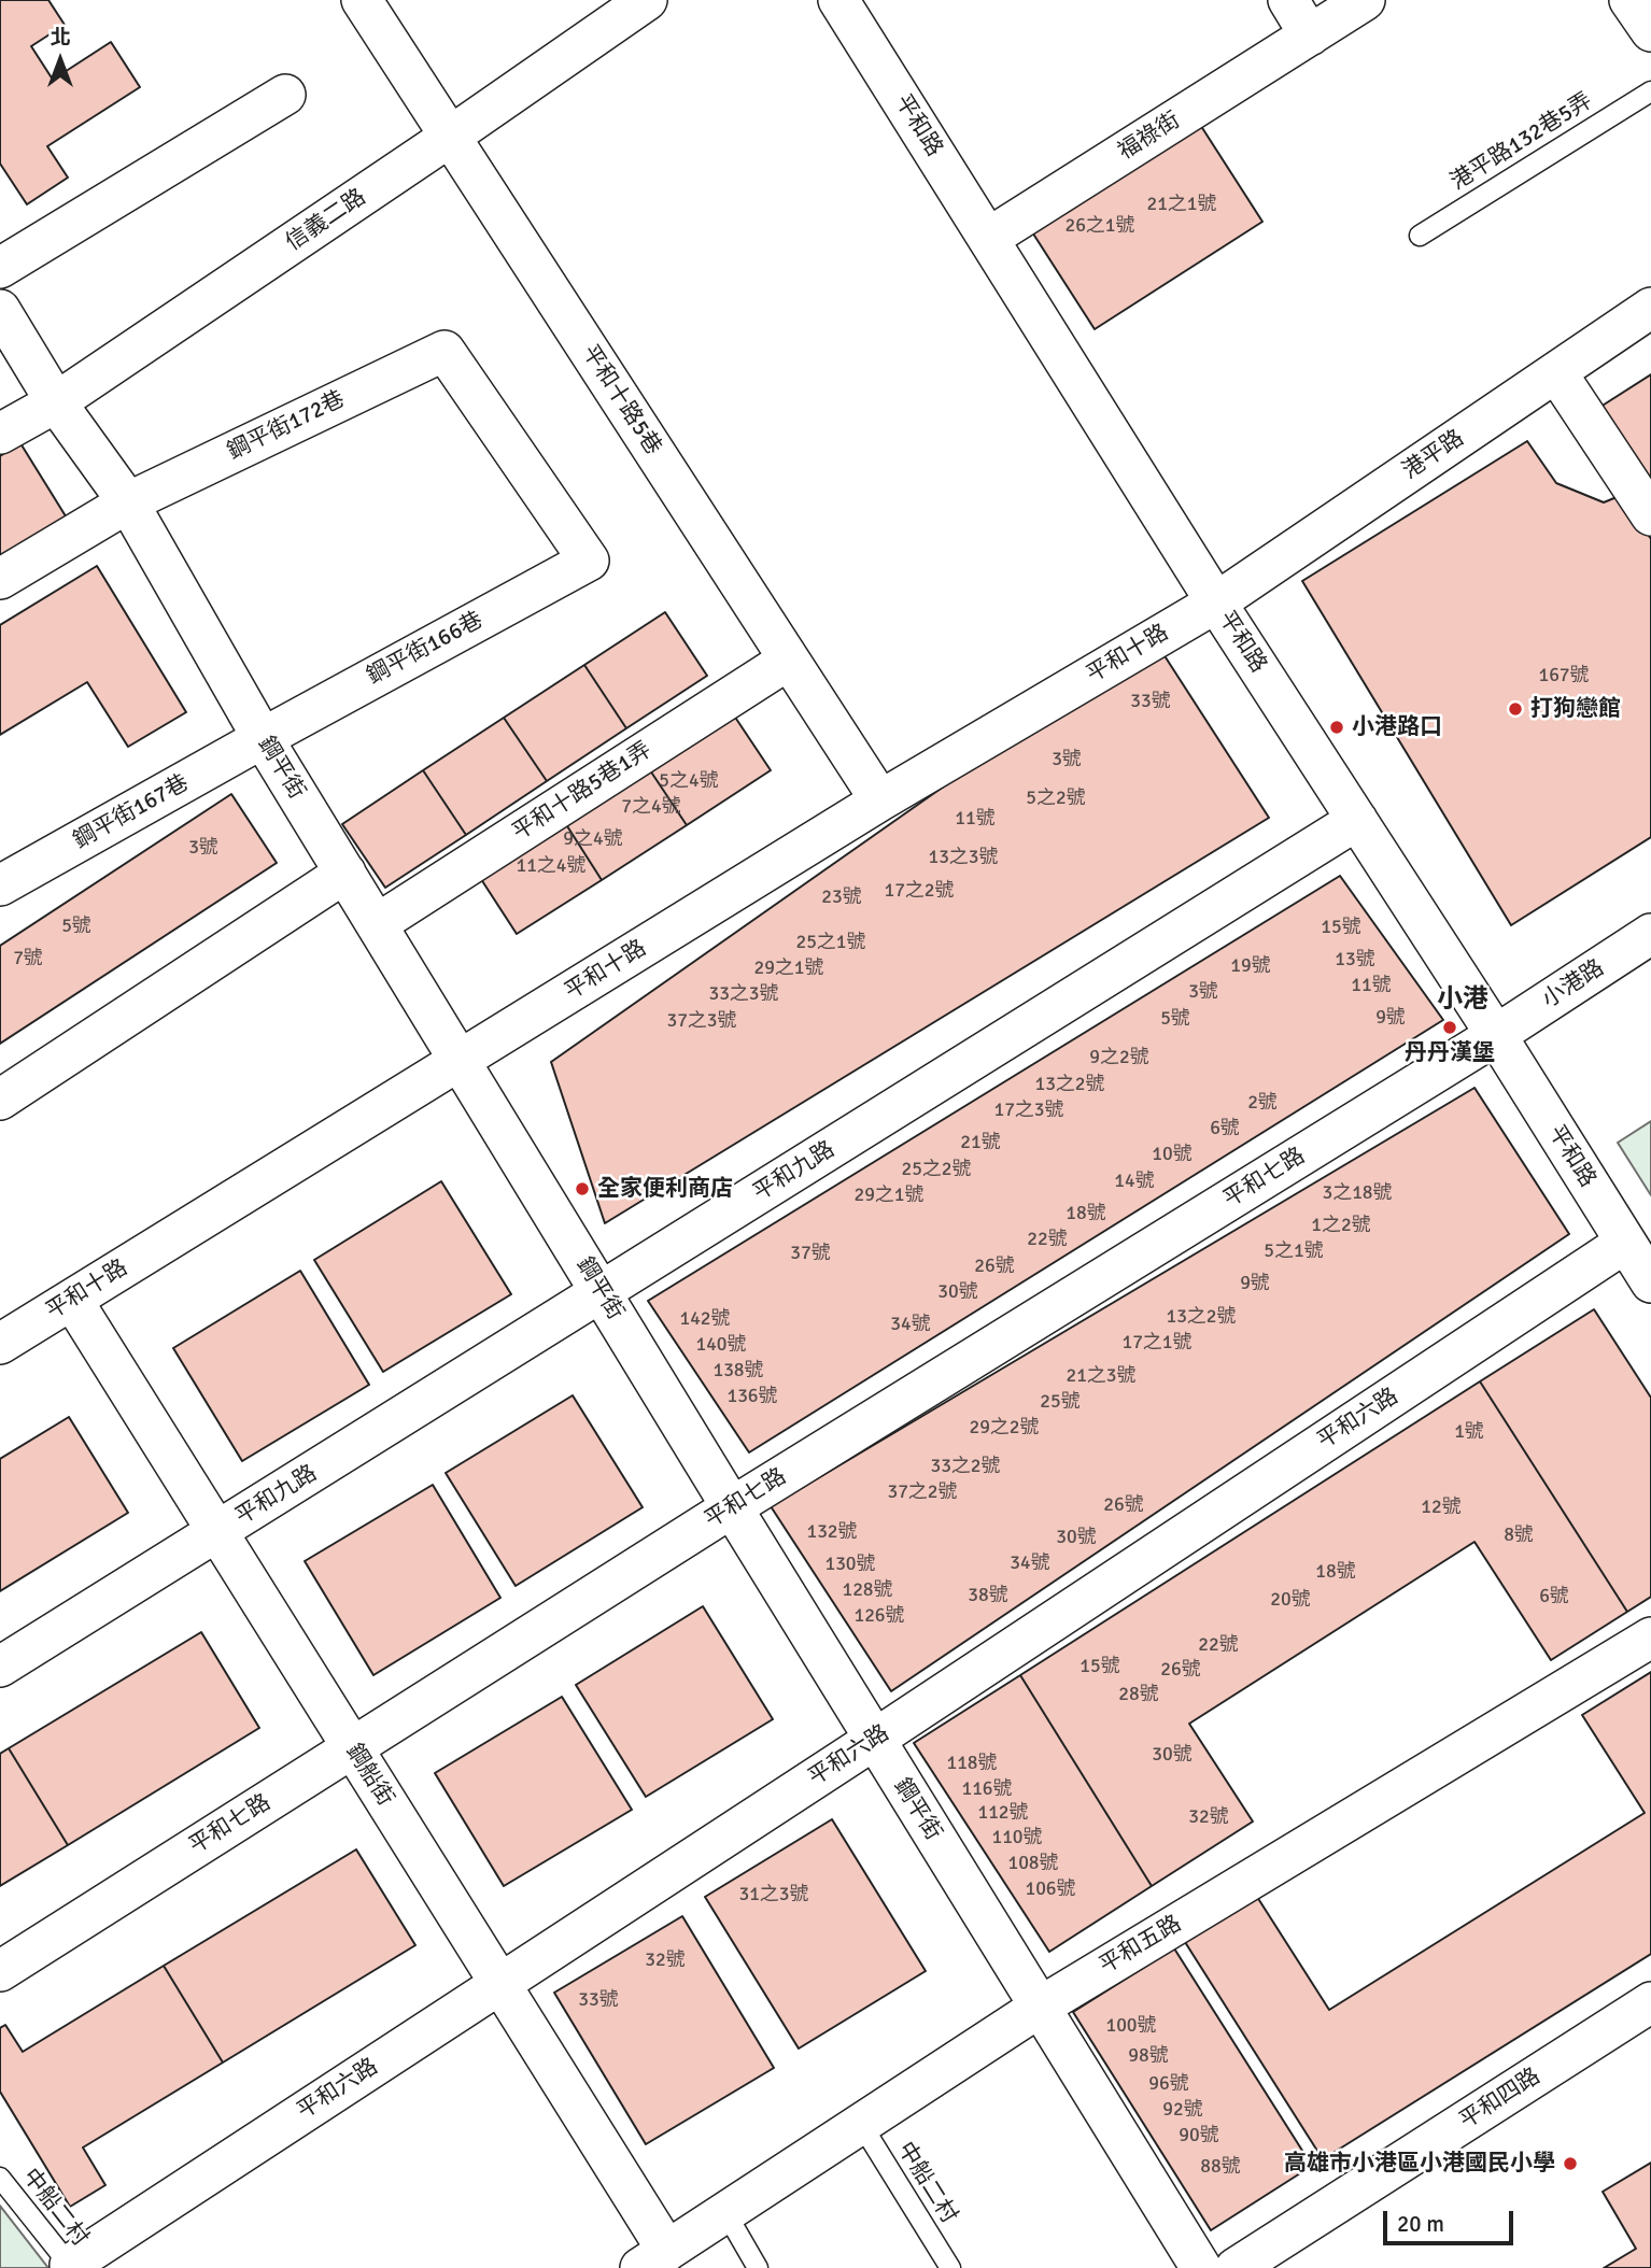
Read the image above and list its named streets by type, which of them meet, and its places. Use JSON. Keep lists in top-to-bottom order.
{
  "streets": {
    "street": [
      "平和路",
      "福祿街",
      "信義二路",
      "平和十路5巷",
      "鋼平街172巷",
      "港平路",
      "鋼平街166巷",
      "平和十路",
      "鋼平街",
      "平和十路5巷1弄",
      "鋼平街167巷",
      "小港路",
      "平和九路",
      "平和七路",
      "平和六路",
      "鋼船街",
      "平和五路",
      "平和四路"
    ],
    "lane": ["港平路132巷5弄", "中船二村"]
  },
  "crossings": [
    ["平和路", "福祿街"],
    ["平和路", "港平路"],
    ["平和路", "平和十路"],
    ["平和路", "小港路"],
    ["平和路", "平和九路"],
    ["平和路", "平和七路"],
    ["平和路", "平和六路"],
    ["信義二路", "平和十路5巷"],
    ["信義二路", "鋼平街"],
    ["平和十路5巷", "平和十路"],
    ["平和十路5巷", "平和十路5巷1弄"],
    ["鋼平街172巷", "鋼平街166巷"],
    ["鋼平街172巷", "鋼平街"],
    ["港平路", "平和十路"],
    ["鋼平街166巷", "鋼平街"],
    ["鋼平街166巷", "鋼平街167巷"],
    ["平和十路", "鋼平街"],
    ["平和十路", "鋼船街"],
    ["鋼平街", "平和十路5巷1弄"],
    ["鋼平街", "鋼平街167巷"],
    ["鋼平街", "平和九路"],
    ["鋼平街", "平和七路"],
    ["鋼平街", "平和六路"],
    ["鋼平街", "平和五路"],
    ["小港路", "平和七路"],
    ["平和九路", "鋼船街"],
    ["平和七路", "鋼船街"],
    ["平和六路", "鋼船街"],
    ["平和六路", "中船二村"],
    ["鋼船街", "平和五路"],
    ["平和五路", "中船二村"]
  ],
  "districts": ["小港"],
  "places": [
    "打狗戀館",
    "小港路口",
    "丹丹漢堡",
    "全家便利商店",
    "高雄市小港區小港國民小學"
  ],
  "house_numbers": [
    "21之1號",
    "26之1號",
    "167號",
    "33號",
    "3號",
    "5之4號",
    "5之2號",
    "7之4號",
    "11號",
    "9之4號",
    "3號",
    "13之3號",
    "11之4號",
    "17之2號",
    "23號",
    "5號",
    "15號",
    "25之1號",
    "7號",
    "13號",
    "19號",
    "29之1號",
    "11號",
    "3號",
    "33之3號",
    "9號",
    "5號",
    "37之3號",
    "9之2號",
    "13之2號",
    "2號",
    "17之3號",
    "6號",
    "21號",
    "10號",
    "25之2號",
    "14號",
    "3之18號",
    "29之1號",
    "18號",
    "1之2號",
    "22號",
    "5之1號",
    "37號",
    "26號",
    "9號",
    "30號",
    "13之2號",
    "142號",
    "34號",
    "17之1號",
    "140號",
    "138號",
    "21之3號",
    "136號",
    "25號",
    "29之2號",
    "1號",
    "33之2號",
    "37之2號",
    "26號",
    "12號",
    "132號",
    "8號",
    "30號",
    "34號",
    "130號",
    "18號",
    "128號",
    "38號",
    "6號",
    "20號",
    "126號",
    "22號",
    "15號",
    "26號",
    "28號",
    "30號",
    "118號",
    "116號",
    "112號",
    "32號",
    "110號",
    "108號",
    "106號",
    "31之3號",
    "32號",
    "33號",
    "100號",
    "98號",
    "96號",
    "92號",
    "90號",
    "88號"
  ],
  "scale_bar": "20 m",
  "north": "top"
}
